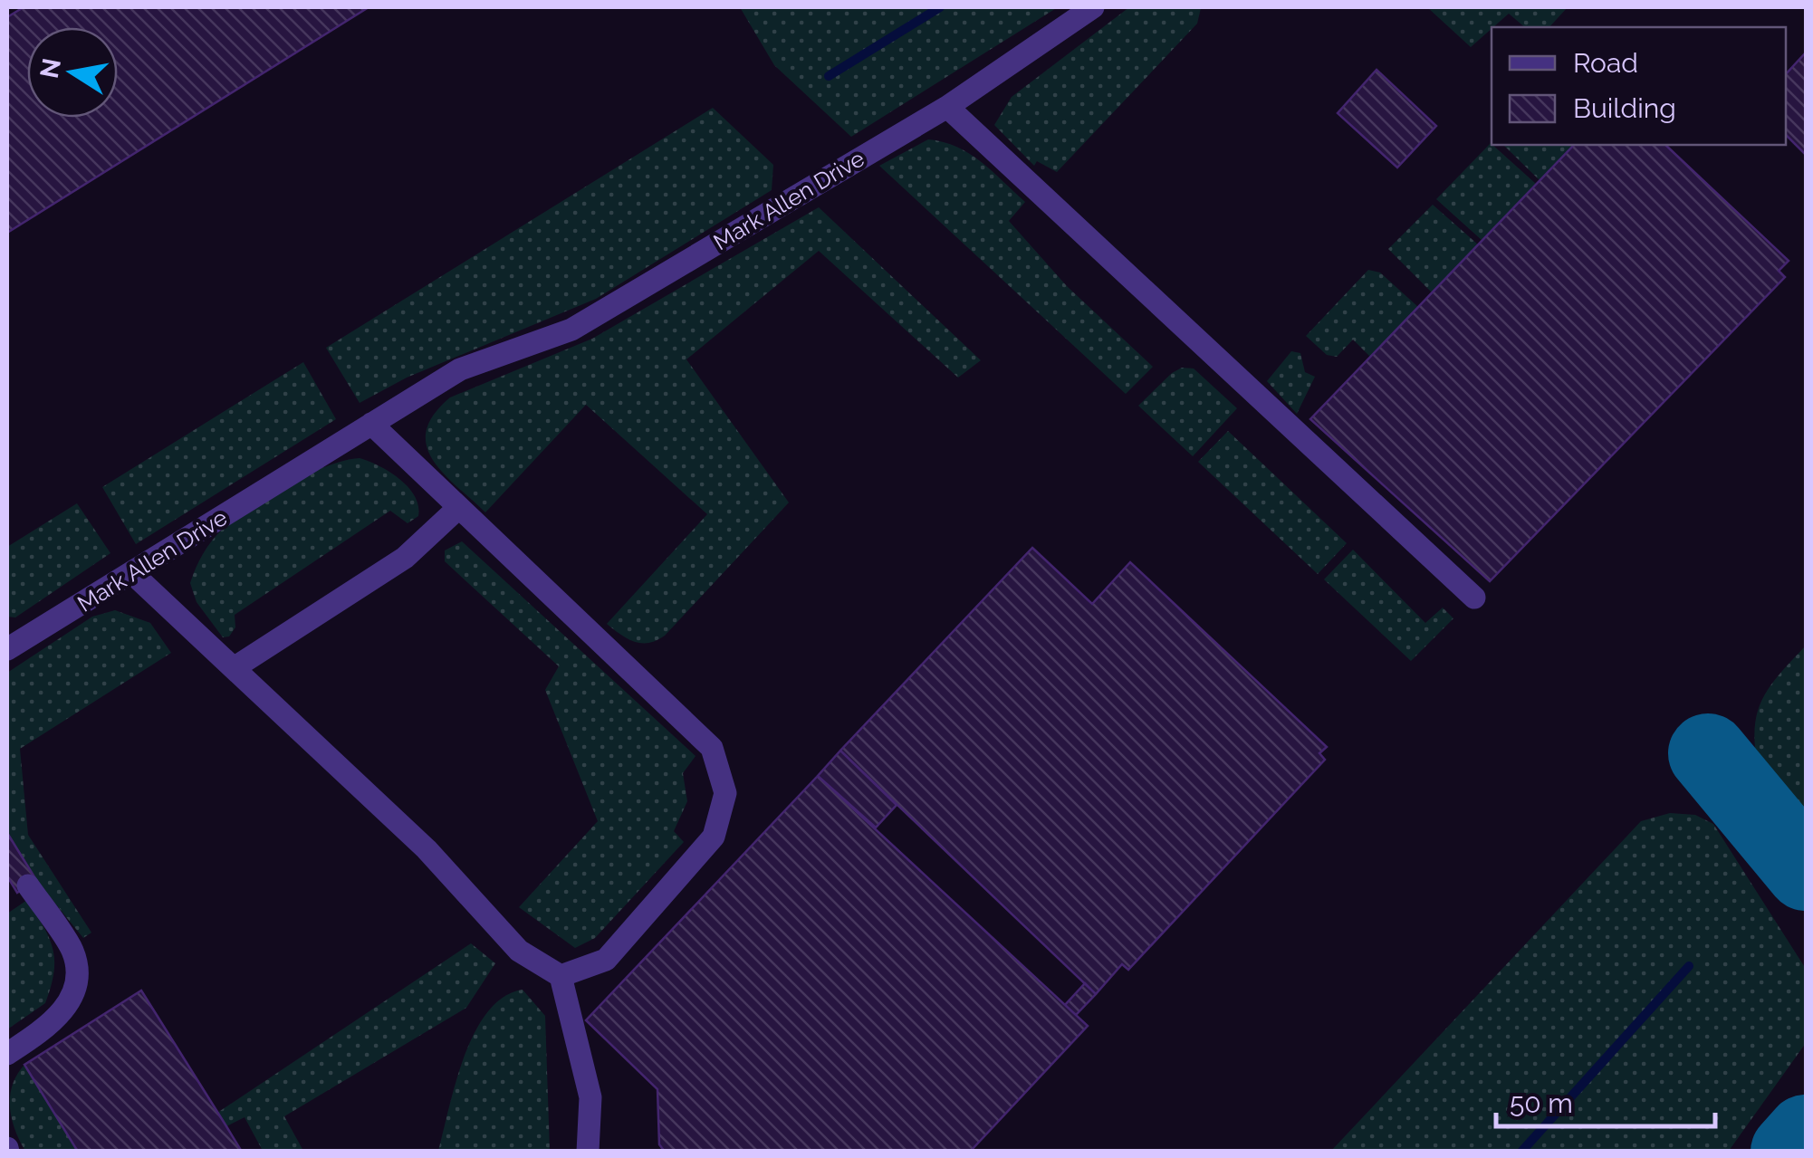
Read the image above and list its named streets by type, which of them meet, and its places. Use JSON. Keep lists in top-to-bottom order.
{
  "streets": {
    "lane": ["Mark Allen Drive"]
  },
  "legend": ["Road", "Building"],
  "scale_bar": "50 m",
  "north": "left"
}
